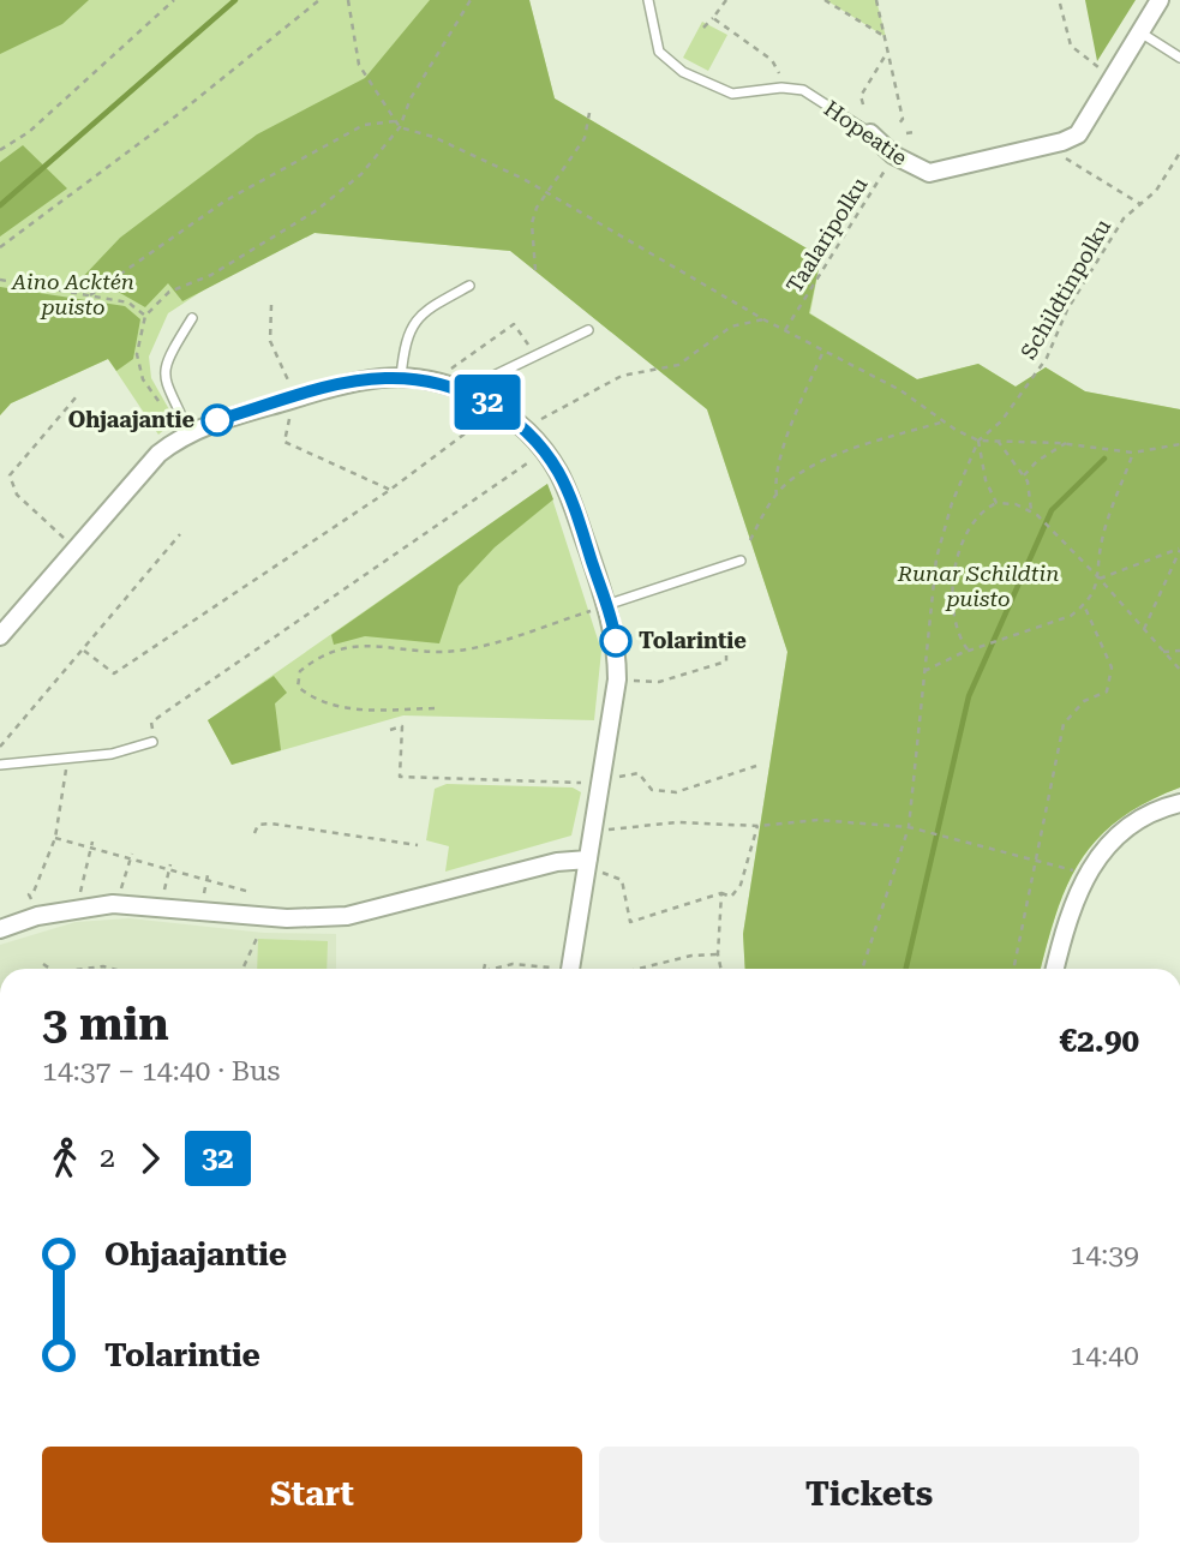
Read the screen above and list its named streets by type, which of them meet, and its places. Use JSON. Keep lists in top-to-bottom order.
{
  "streets": {
    "street": ["Hopeatie"],
    "path": ["Taalaripolku", "Schildtinpolku"]
  },
  "crossings": [
    ["Hopeatie", "Taalaripolku"]
  ],
  "parks": ["Aino Acktén puisto", "Runar Schildtin puisto"],
  "places": ["Ohjaajantie", "Tolarintie"],
  "lines": ["bus line 32"],
  "page": {
    "on_map": "32",
    "heading": ["3 min", "14:37 – 14:40 · Bus", "€2.90"],
    "legs": ["2", "32"],
    "list": [
      {
        "name": "Ohjaajantie",
        "value": "14:39"
      },
      {
        "name": "Tolarintie",
        "value": "14:40"
      }
    ],
    "buttons": ["Start", "Tickets"]
  }
}
